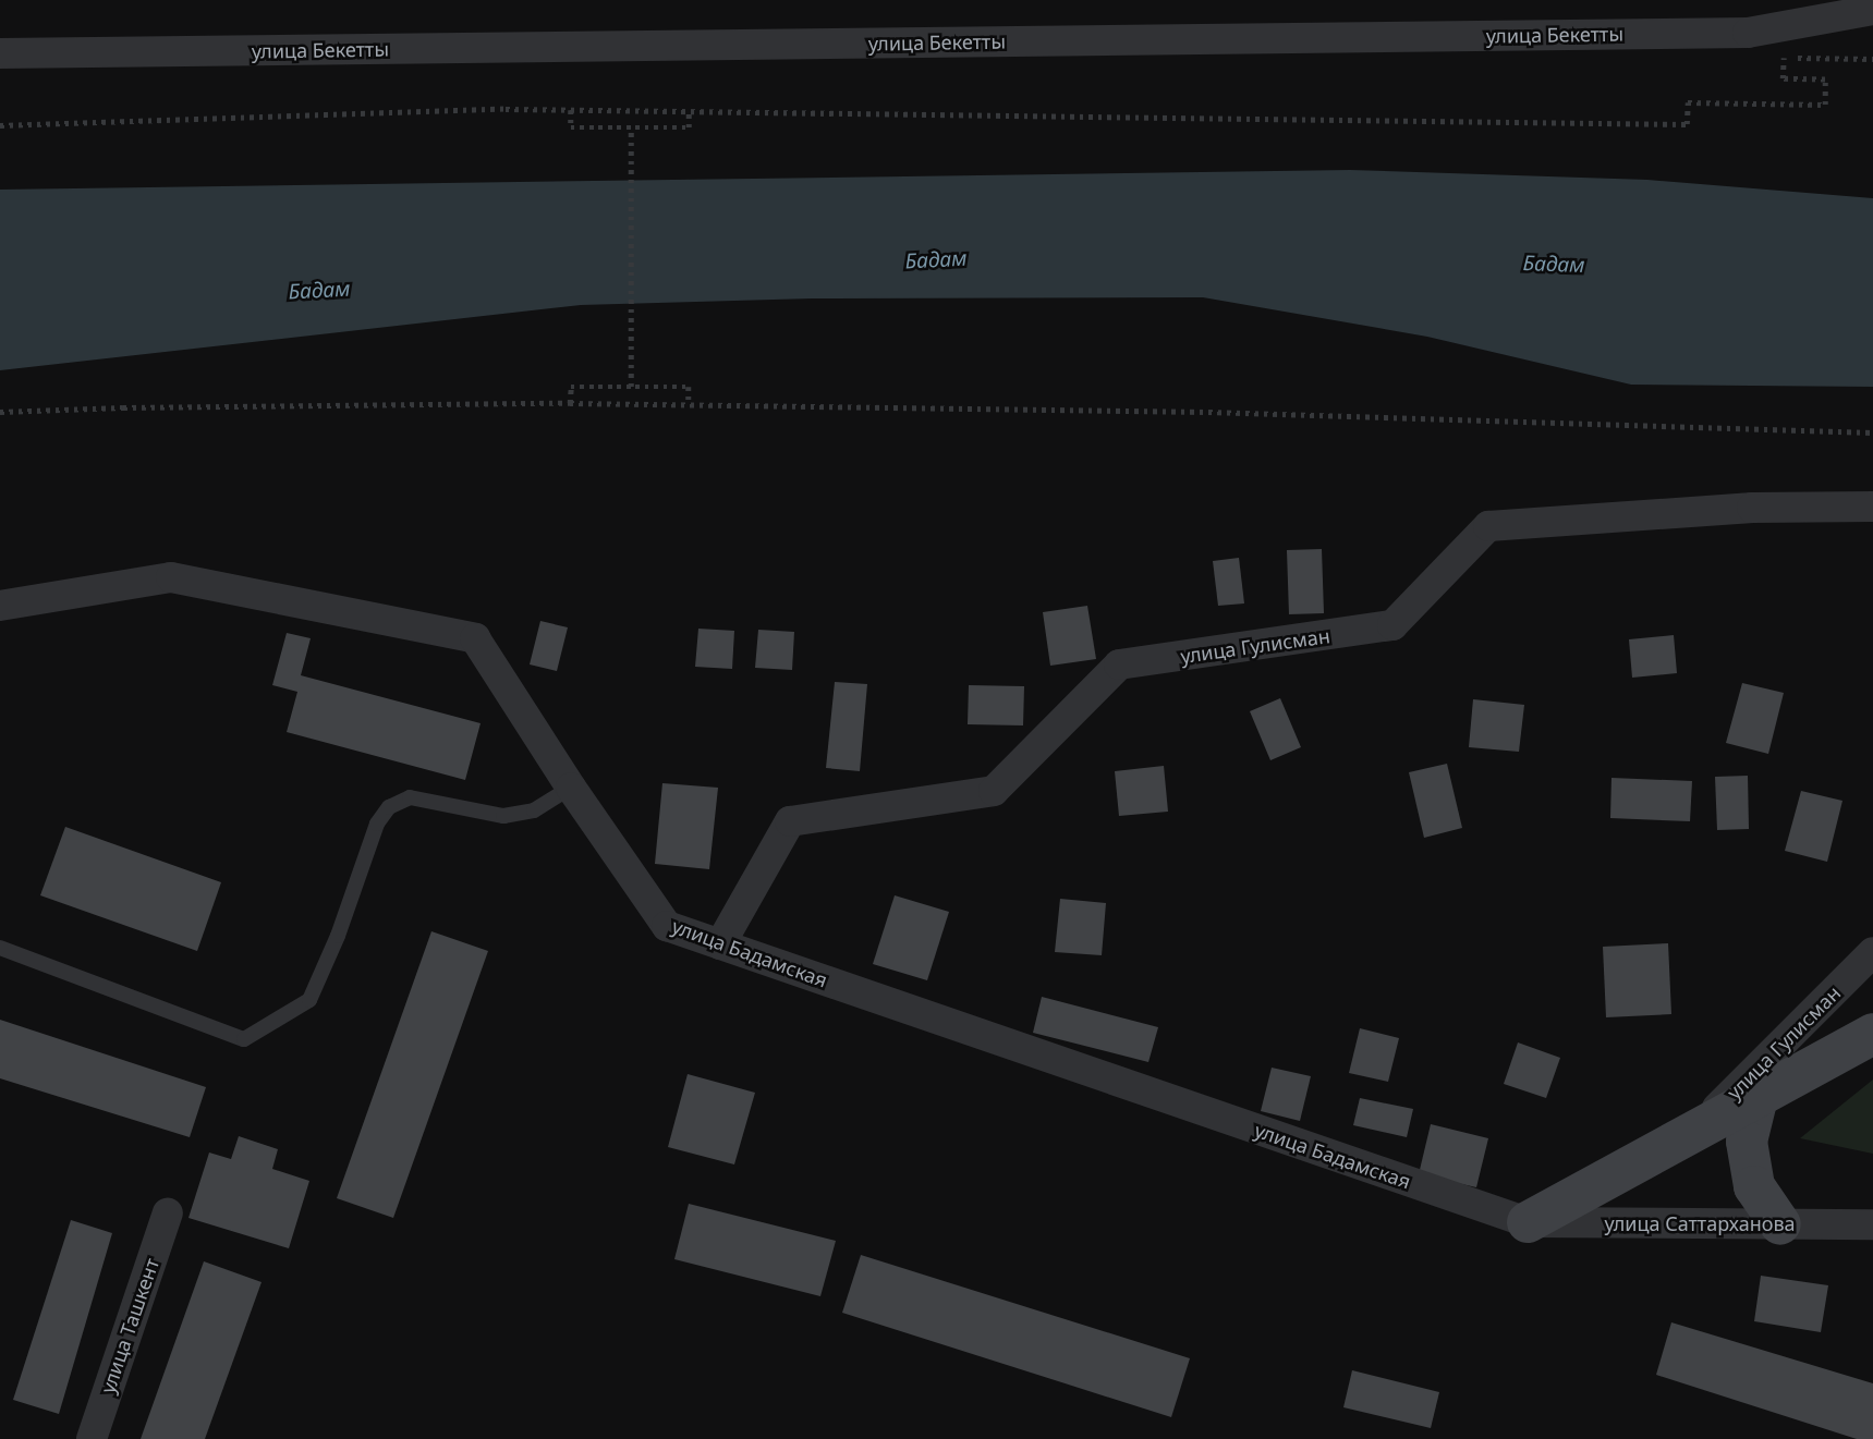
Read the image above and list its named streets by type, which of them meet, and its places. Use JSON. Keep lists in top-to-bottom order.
{
  "streets": {
    "street": [
      "улица Бекетты",
      "улица Гулисман",
      "улица Бадамская",
      "улица Саттарханова",
      "улица Ташкент"
    ]
  },
  "crossings": [
    ["улица Гулисман", "улица Бадамская"],
    ["улица Бадамская", "улица Саттарханова"]
  ],
  "water": ["Бадам"]
}
